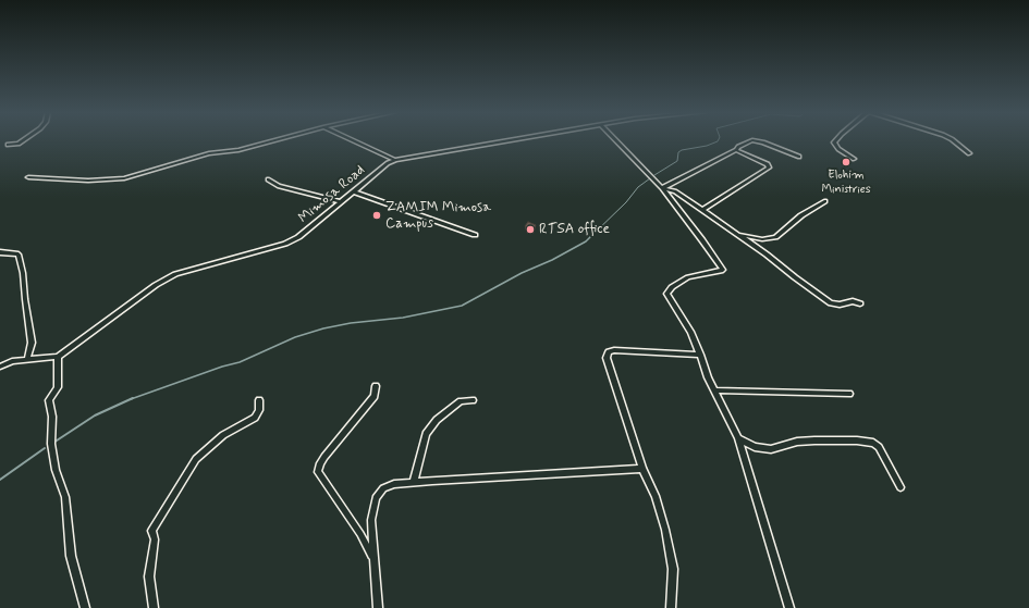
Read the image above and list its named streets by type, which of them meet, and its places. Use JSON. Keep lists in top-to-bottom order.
{
  "streets": {
    "street": ["Mimosa Road"]
  },
  "places": ["Elohim Ministries", "ZAMIM Mimosa Campus", "RTSA office"]
}
